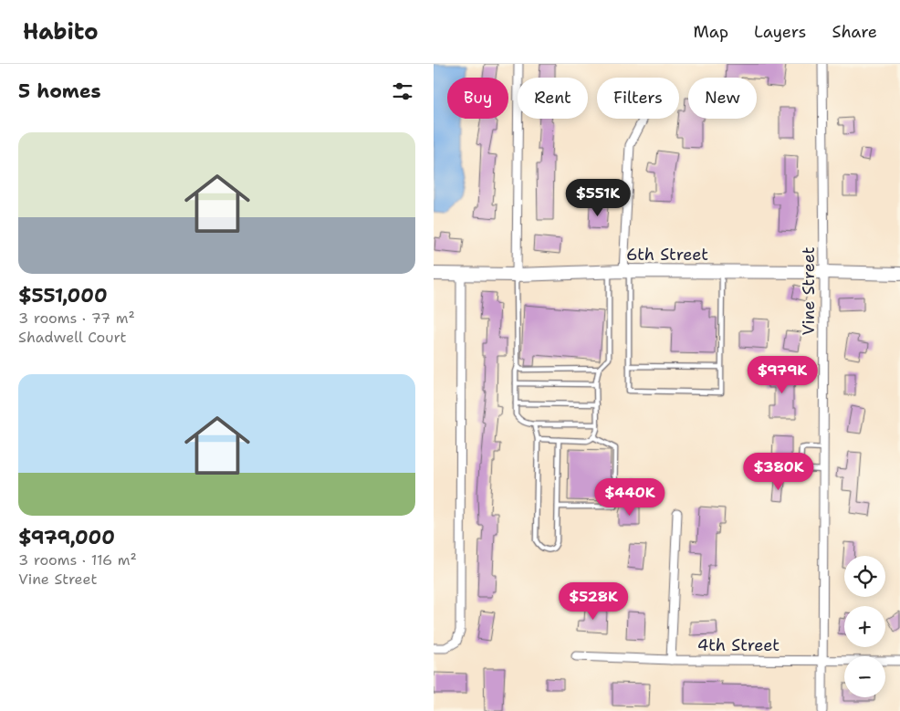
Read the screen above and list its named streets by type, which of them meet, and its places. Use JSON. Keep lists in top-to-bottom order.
{
  "streets": {
    "street": ["6th Street", "Vine Street", "4th Street"]
  },
  "crossings": [
    ["6th Street", "Vine Street"],
    ["Vine Street", "4th Street"]
  ],
  "page": {
    "header": "Habito",
    "nav": ["Map", "Layers", "Share"],
    "heading": "5 homes",
    "chip": [
      "Buy",
      "Rent",
      "Filters",
      "New"
    ],
    "list": [
      {
        "name": "$551,000",
        "note": "3 rooms · 77 m² · Shadwell Court"
      },
      {
        "name": "$979,000",
        "note": "3 rooms · 116 m² · Vine Street"
      }
    ],
    "price": [
      "$551K",
      "$979K",
      "$380K",
      "$440K",
      "$528K"
    ],
    "map_buttons": ["+", "−"]
  }
}
